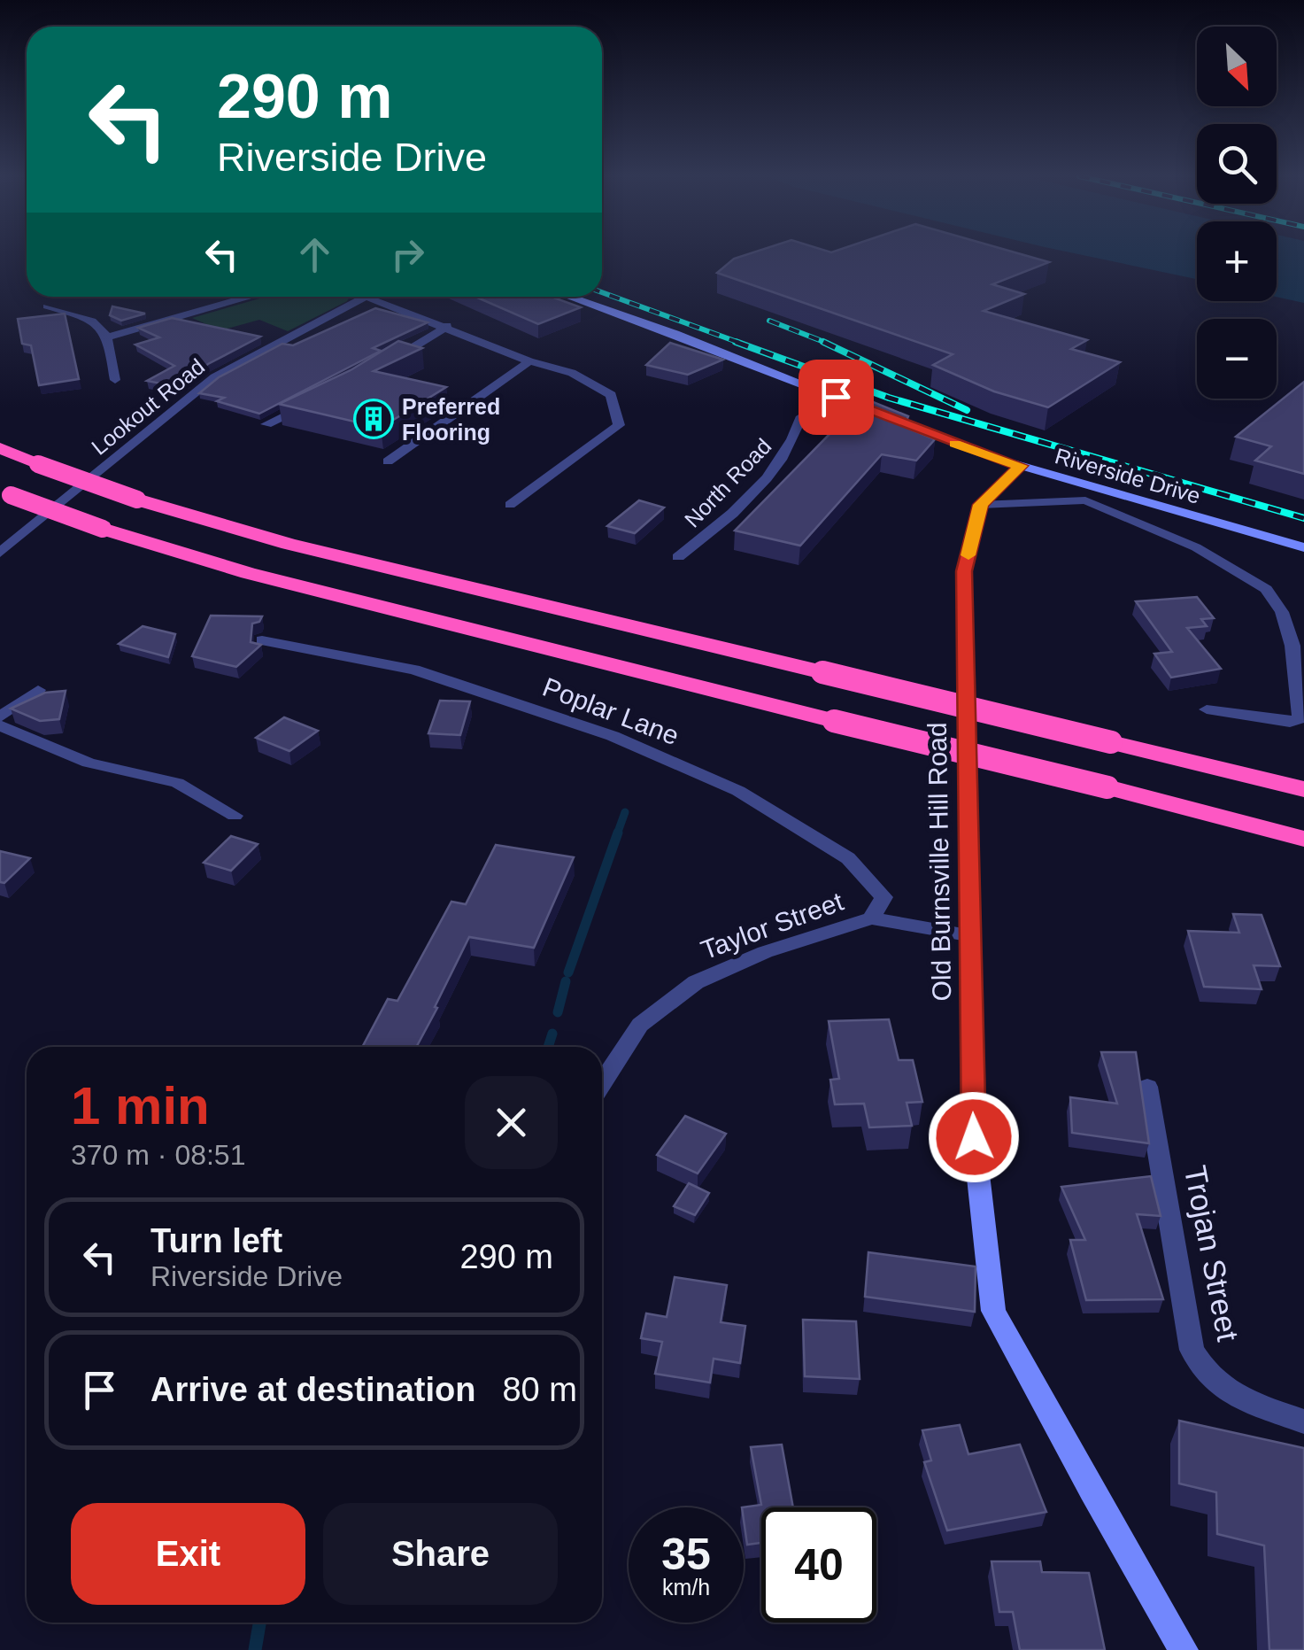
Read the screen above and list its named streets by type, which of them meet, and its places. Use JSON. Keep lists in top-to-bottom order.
{
  "streets": {
    "street": [
      "Lookout Road",
      "Riverside Drive",
      "North Road",
      "Poplar Lane",
      "Old Burnsville Hill Road",
      "Taylor Street",
      "Trojan Street"
    ]
  },
  "crossings": [
    ["Riverside Drive", "North Road"],
    ["Poplar Lane", "Taylor Street"],
    ["Old Burnsville Hill Road", "Taylor Street"]
  ],
  "places": {
    "building": ["Preferred Flooring"]
  },
  "north": "bottom right",
  "page": {
    "map_buttons": ["+", "−"],
    "turn": ["290 m", "Riverside Drive"],
    "heading": ["1 min", "370 m · 08:51"],
    "list": [
      {
        "name": "Turn left",
        "note": "Riverside Drive",
        "value": "290 m"
      },
      {
        "name": "Arrive at destination",
        "value": "80 m"
      }
    ],
    "buttons": ["Exit", "Share"],
    "speed": "35 km/h",
    "limit": "40"
  }
}
